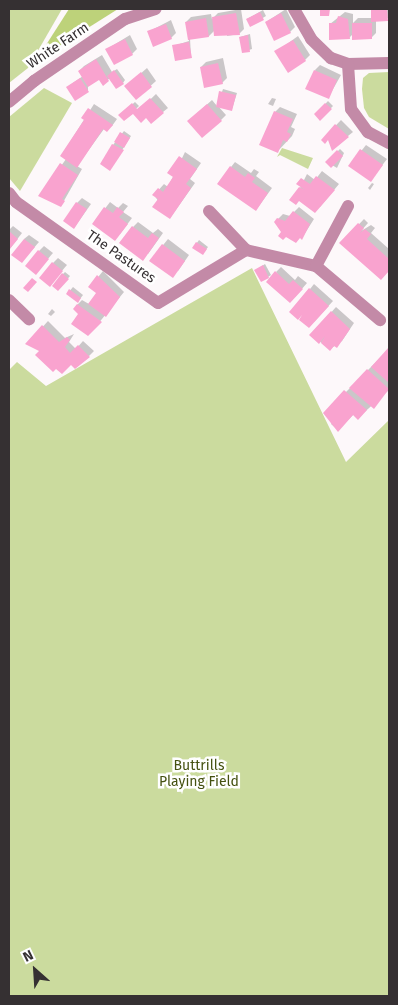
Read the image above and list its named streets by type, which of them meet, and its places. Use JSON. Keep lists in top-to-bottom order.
{
  "streets": {
    "street": ["White Farm", "The Pastures"]
  },
  "parks": ["Buttrills Playing Field"],
  "north": "top left"
}
